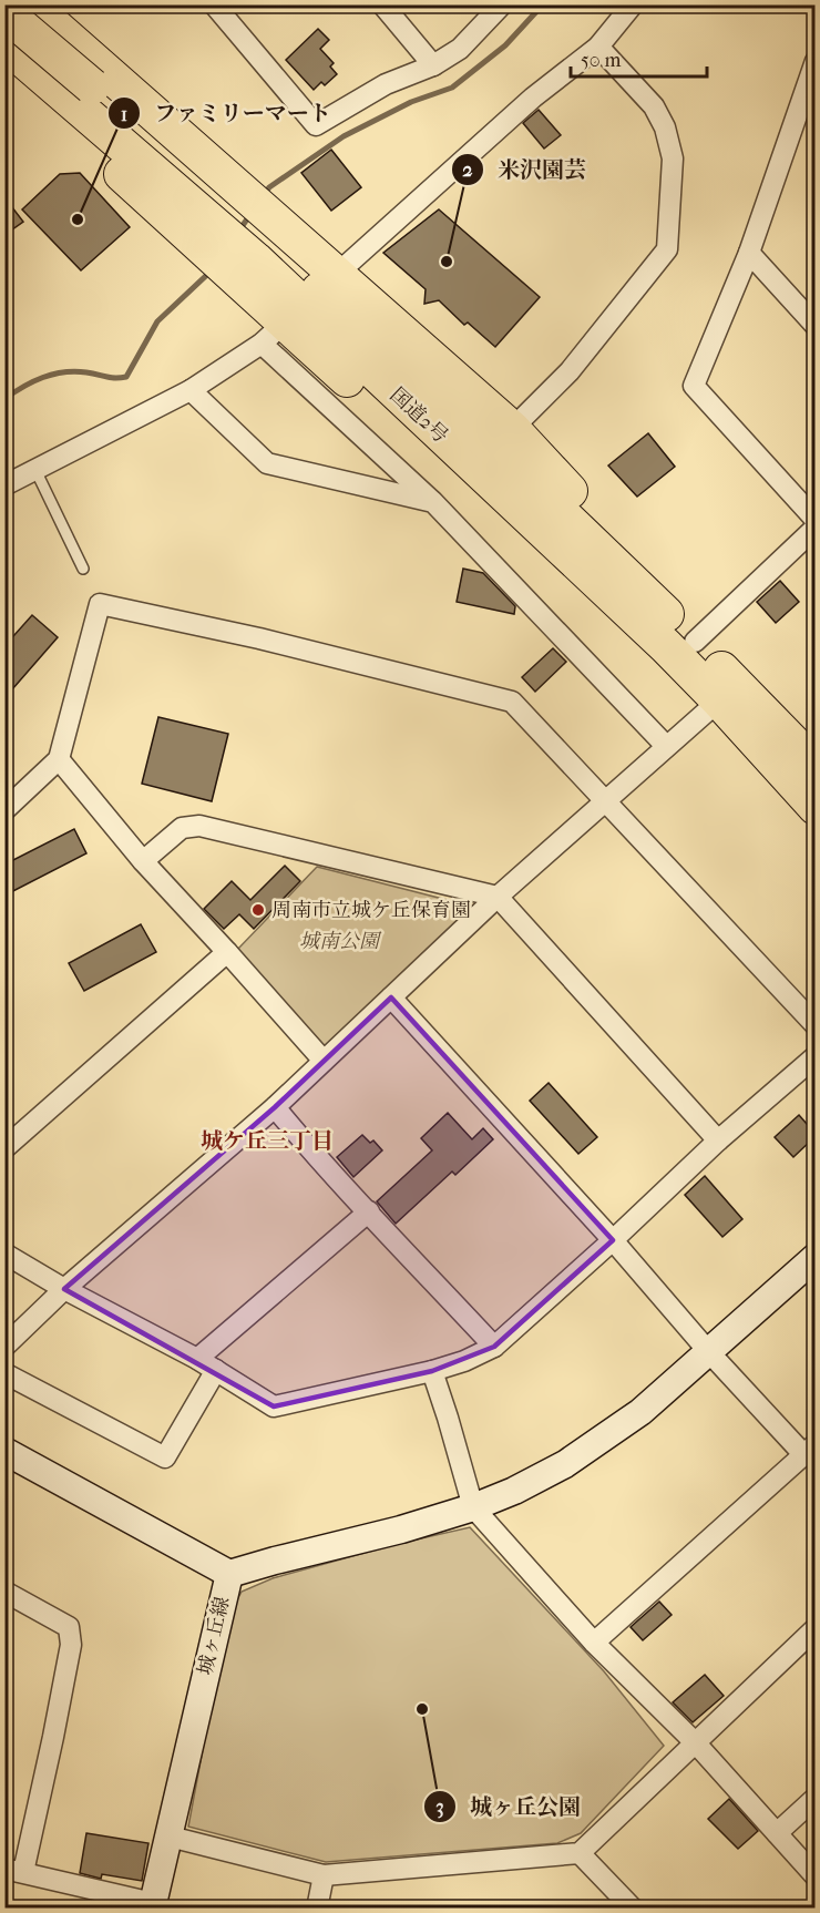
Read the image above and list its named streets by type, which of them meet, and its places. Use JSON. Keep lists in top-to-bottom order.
{
  "streets": {
    "highway": ["国道2号"],
    "street": ["城ヶ丘線"]
  },
  "districts": ["城ケ丘三丁目"],
  "parks": ["城南公園"],
  "places": [
    "ファミリーマート",
    "米沢園芸",
    "周南市立城ケ丘保育園",
    "城ヶ丘公園"
  ],
  "scale_bar": "50 m"
}
